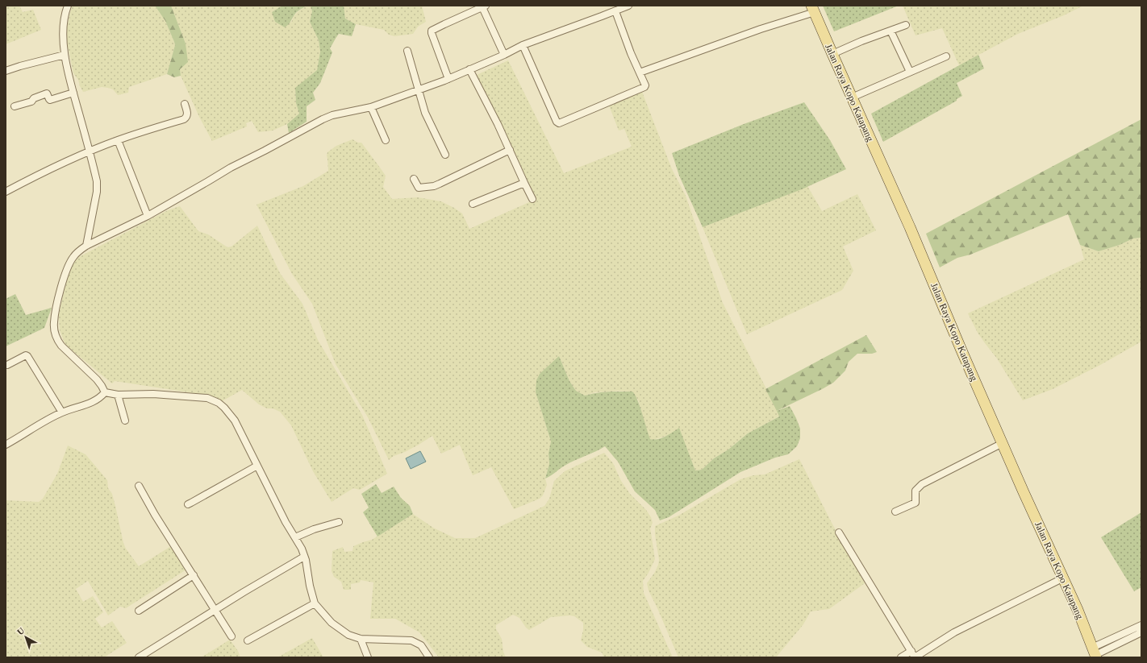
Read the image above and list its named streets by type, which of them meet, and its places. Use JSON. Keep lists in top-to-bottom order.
{
  "streets": {
    "main road": ["Jalan Raya Kopo Katapang"]
  },
  "north": "top left"
}
